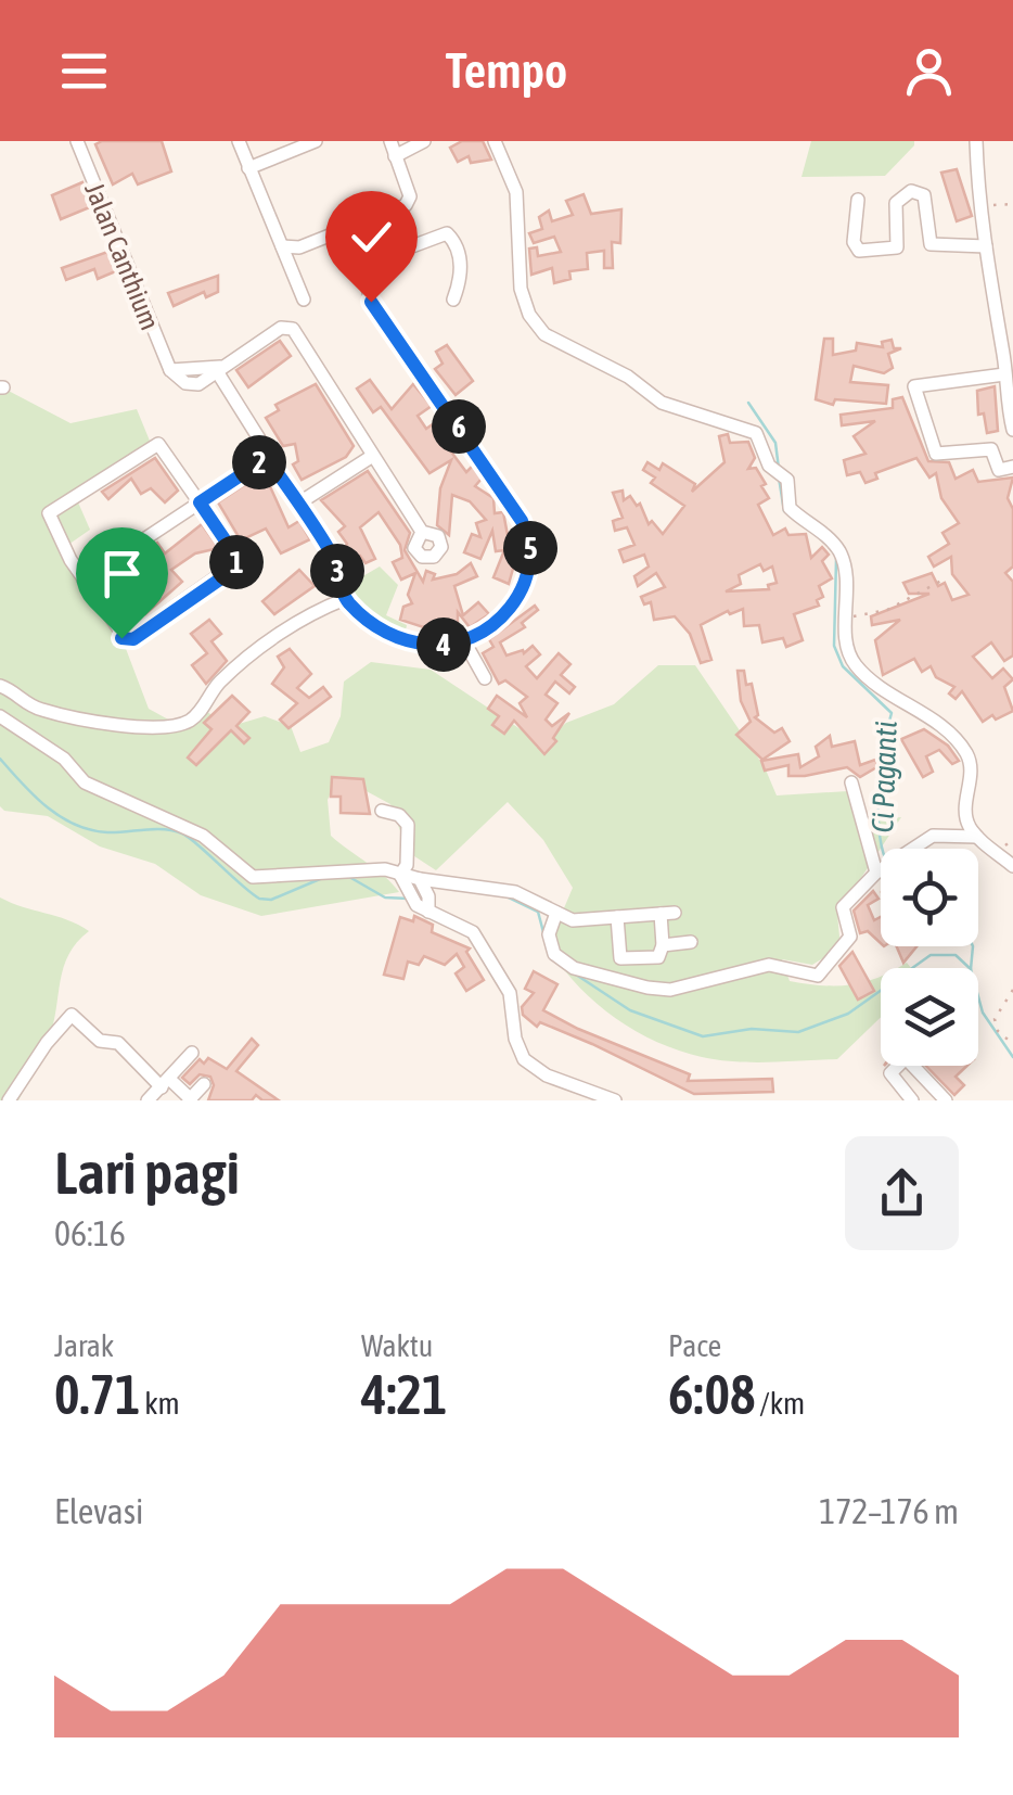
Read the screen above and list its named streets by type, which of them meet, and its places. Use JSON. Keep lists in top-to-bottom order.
{
  "streets": {
    "street": ["Jalan Canthium"]
  },
  "water": ["Ci Paganti"],
  "page": {
    "header": "Tempo",
    "pins": [
      "6",
      "2",
      "5",
      "1",
      "3",
      "4"
    ],
    "heading": ["Lari pagi", "06:16"],
    "stats": [
      ["Jarak", "0.71 km"],
      ["Waktu", "4:21"],
      ["Pace", "6:08 /km"]
    ],
    "chart": ["Elevasi", "172–176 m"]
  }
}
